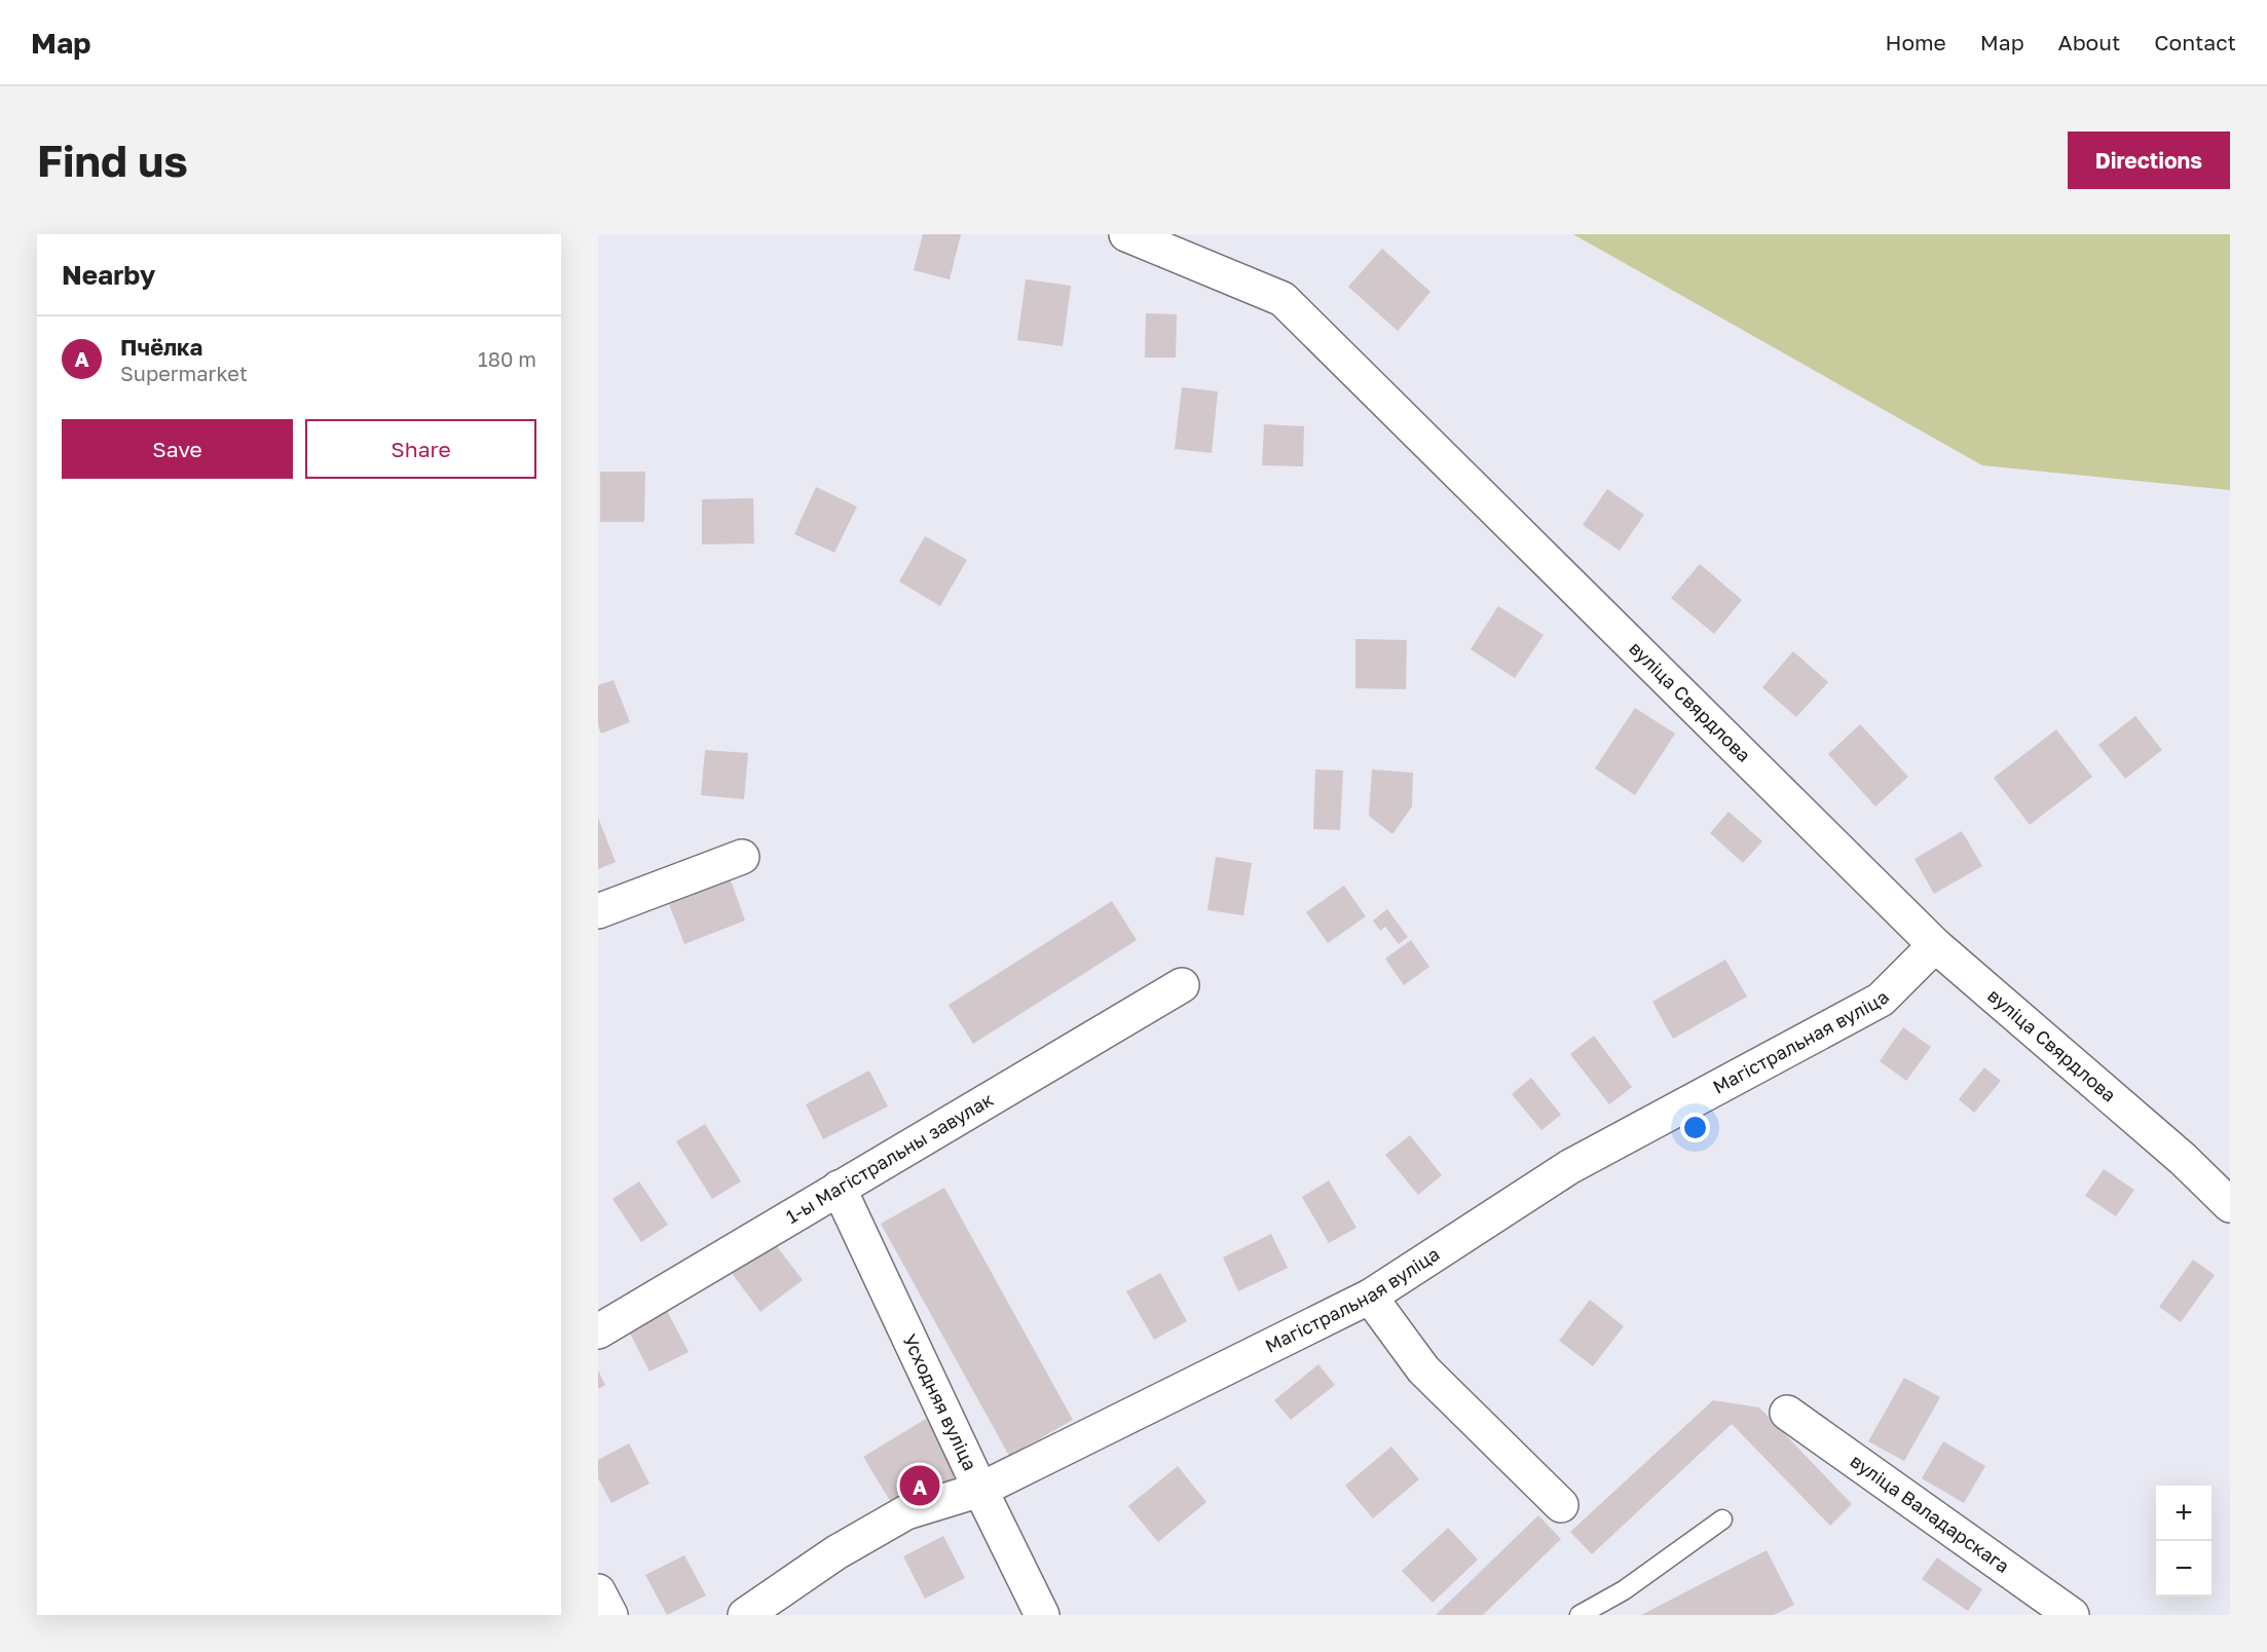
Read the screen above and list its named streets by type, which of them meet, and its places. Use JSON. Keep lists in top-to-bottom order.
{
  "streets": {
    "street": [
      "вуліца Свярдлова",
      "Магістральная вуліца",
      "1-ы Магістральны завулак",
      "Усходняя вуліца",
      "вуліца Валадарскага"
    ]
  },
  "crossings": [
    ["вуліца Свярдлова", "Магістральная вуліца"],
    ["Магістральная вуліца", "Усходняя вуліца"],
    ["1-ы Магістральны завулак", "Усходняя вуліца"]
  ],
  "page": {
    "header": "Map",
    "nav": [
      "Home",
      "Map",
      "About",
      "Contact"
    ],
    "buttons": [
      "Directions",
      ["Save", "Share"]
    ],
    "title": "Find us",
    "heading": "Nearby",
    "list": [
      {
        "mark": "A",
        "name": "Пчёлка",
        "note": "Supermarket",
        "value": "180 m"
      }
    ],
    "pins": "A",
    "map_buttons": ["+", "−"]
  }
}
